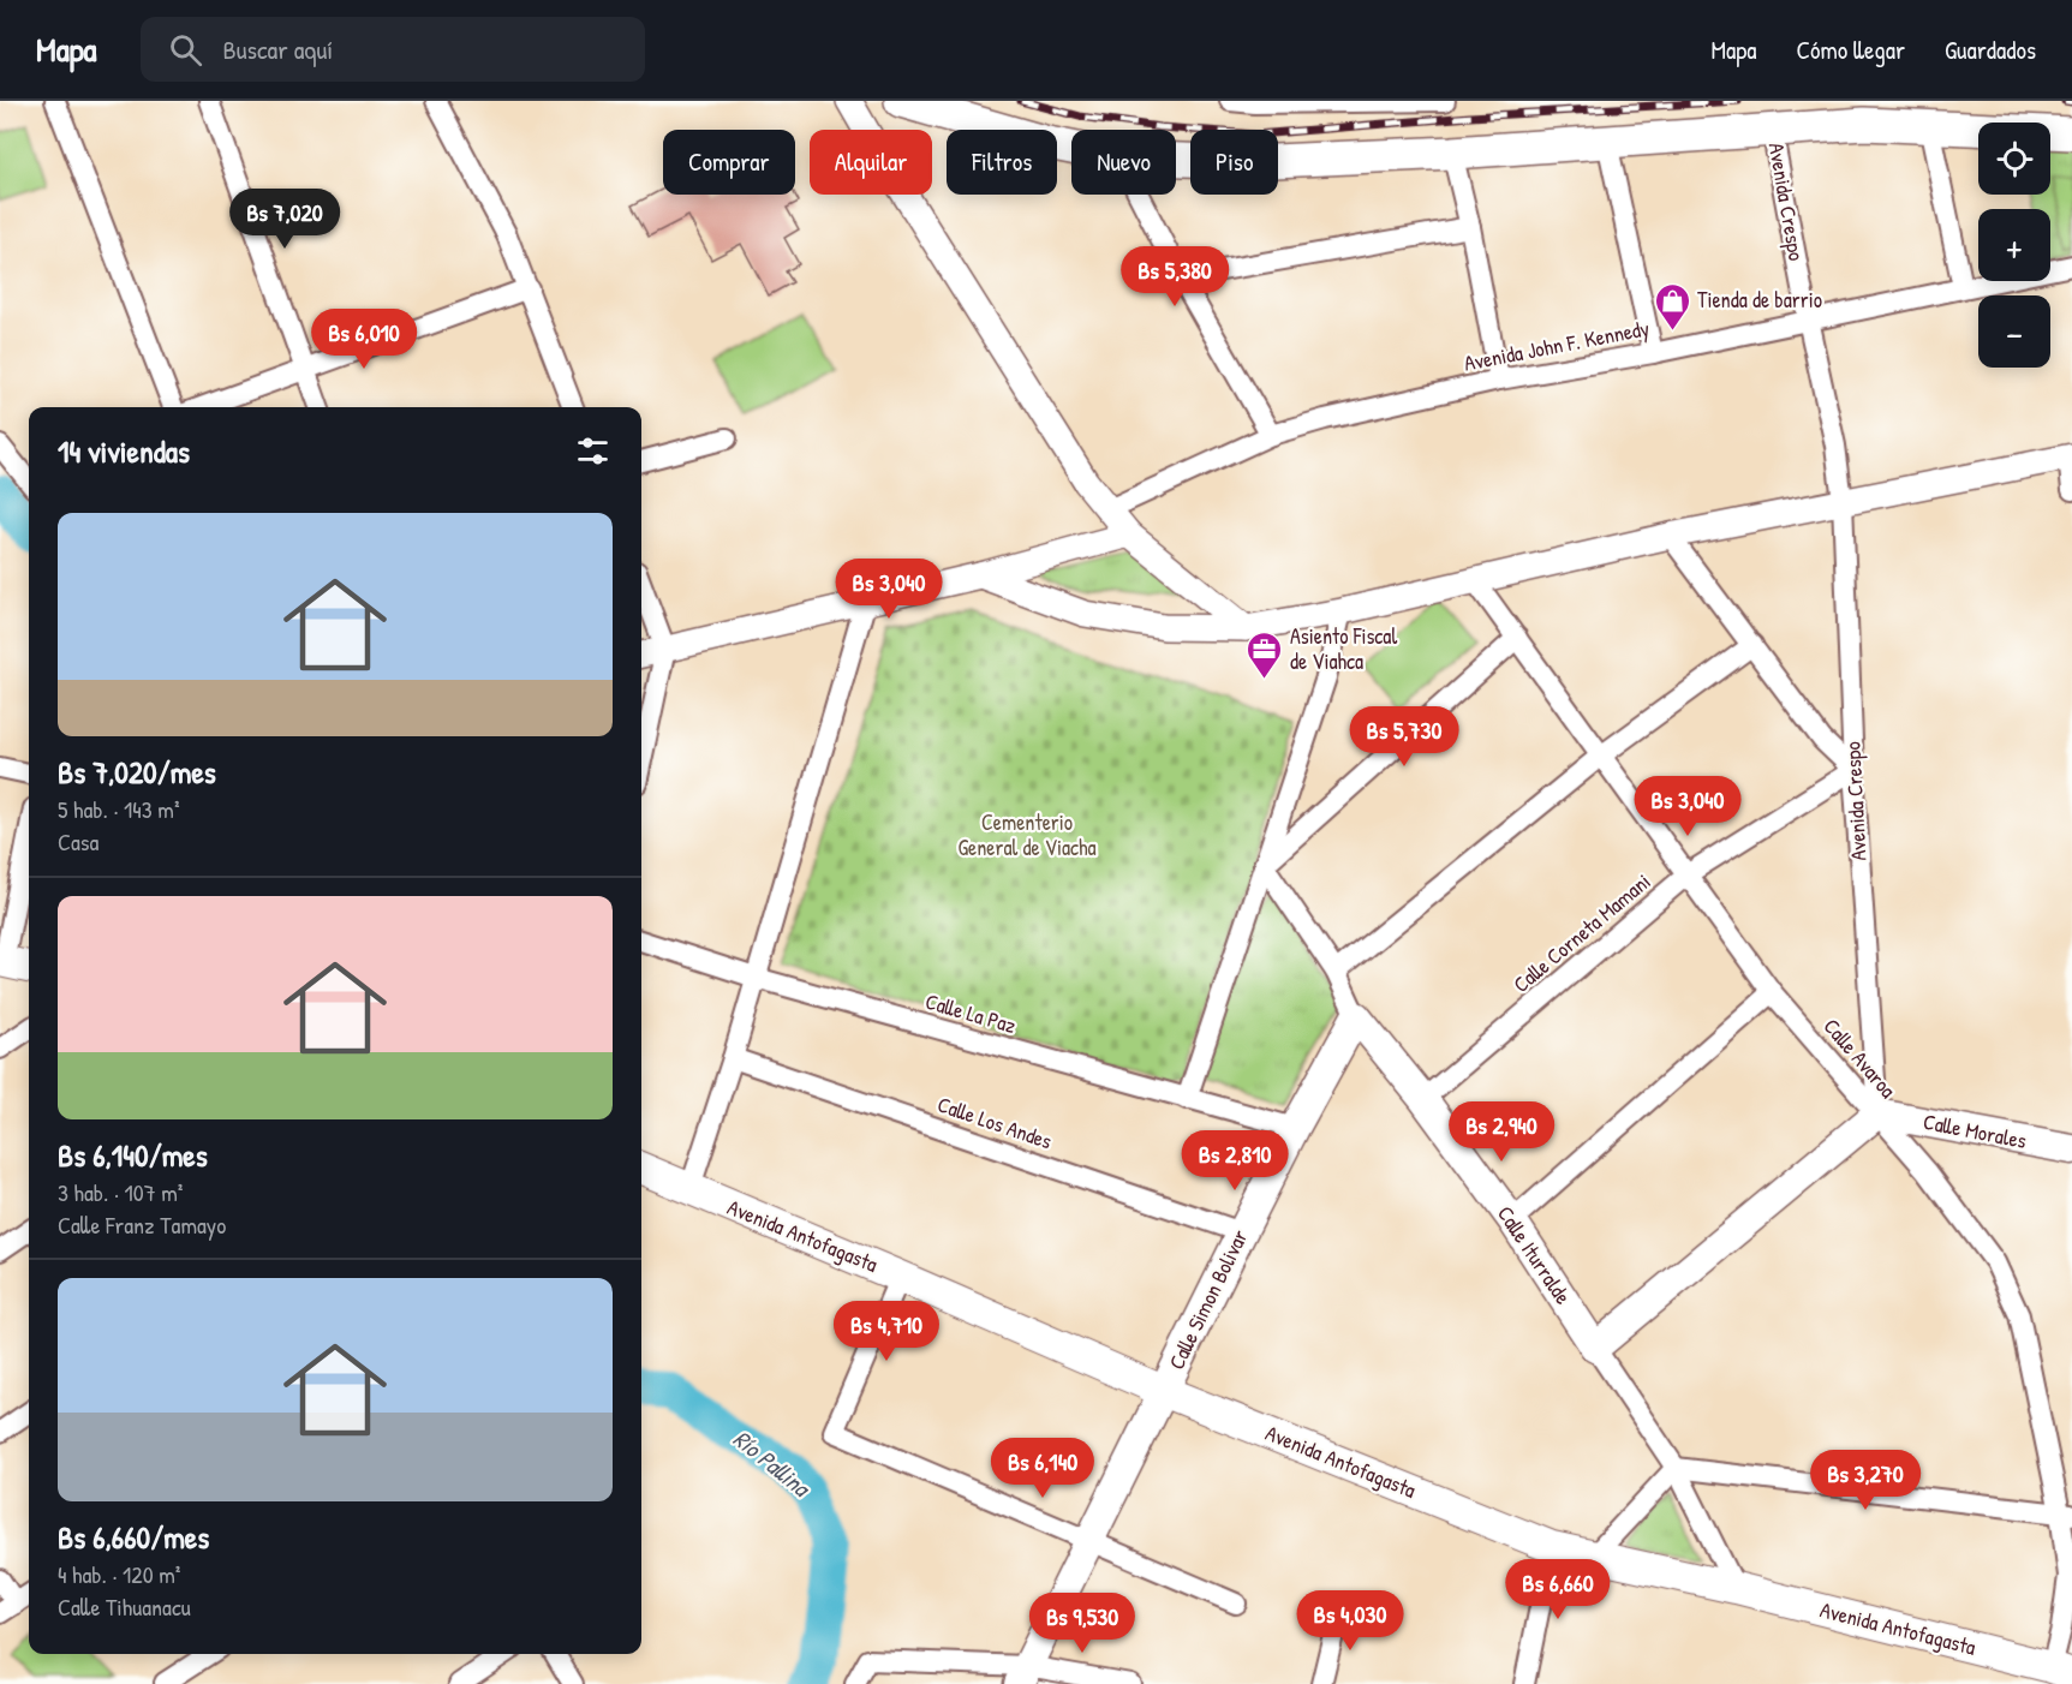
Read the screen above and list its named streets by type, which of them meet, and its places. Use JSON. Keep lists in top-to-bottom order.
{
  "streets": {
    "main road": [
      "Calle Morales",
      "Avenida Antofagasta",
      "Calle Iturralde",
      "Calle Simon Bolivar"
    ],
    "street": [
      "Avenida Crespo",
      "Avenida John F. Kennedy",
      "Calle Corneta Mamani",
      "Calle La Paz",
      "Calle Avaroa",
      "Calle Los Andes"
    ]
  },
  "crossings": [
    ["Avenida Crespo", "Avenida John F. Kennedy"],
    ["Avenida Crespo", "Calle Corneta Mamani"],
    ["Avenida Crespo", "Calle Avaroa"],
    ["Avenida Crespo", "Calle Morales"],
    ["Calle Corneta Mamani", "Calle Avaroa"],
    ["Calle Corneta Mamani", "Calle Iturralde"],
    ["Calle La Paz", "Calle Simon Bolivar"],
    ["Calle Avaroa", "Calle Morales"],
    ["Calle Avaroa", "Avenida Antofagasta"],
    ["Calle Los Andes", "Calle Simon Bolivar"],
    ["Avenida Antofagasta", "Calle Iturralde"],
    ["Avenida Antofagasta", "Calle Simon Bolivar"],
    ["Calle Iturralde", "Calle Simon Bolivar"]
  ],
  "water": ["Río Pallina"],
  "parks": ["Cementerio General de Viacha"],
  "places": {
    "shop": ["Tienda de barrio"],
    "office": ["Asiento Fiscal de Viahca"]
  },
  "page": {
    "header": "Mapa",
    "search": "Buscar aquí",
    "nav": ["Mapa", "Cómo llegar", "Guardados"],
    "map_buttons": ["+", "−"],
    "chip": [
      "Comprar",
      "Alquilar",
      "Filtros",
      "Nuevo",
      "Piso"
    ],
    "price": [
      "Bs 7,020",
      "Bs 5,380",
      "Bs 6,010",
      "Bs 3,040",
      "Bs 5,730",
      "Bs 3,040",
      "Bs 2,940",
      "Bs 2,810",
      "Bs 4,710",
      "Bs 6,140",
      "Bs 3,270",
      "Bs 6,660",
      "Bs 4,030",
      "Bs 9,530"
    ],
    "heading": "14 viviendas",
    "list": [
      {
        "name": "Bs 7,020/mes",
        "note": "5 hab. · 143 m² · Casa"
      },
      {
        "name": "Bs 6,140/mes",
        "note": "3 hab. · 107 m² · Calle Franz Tamayo"
      },
      {
        "name": "Bs 6,660/mes",
        "note": "4 hab. · 120 m² · Calle Tihuanacu"
      }
    ]
  }
}
